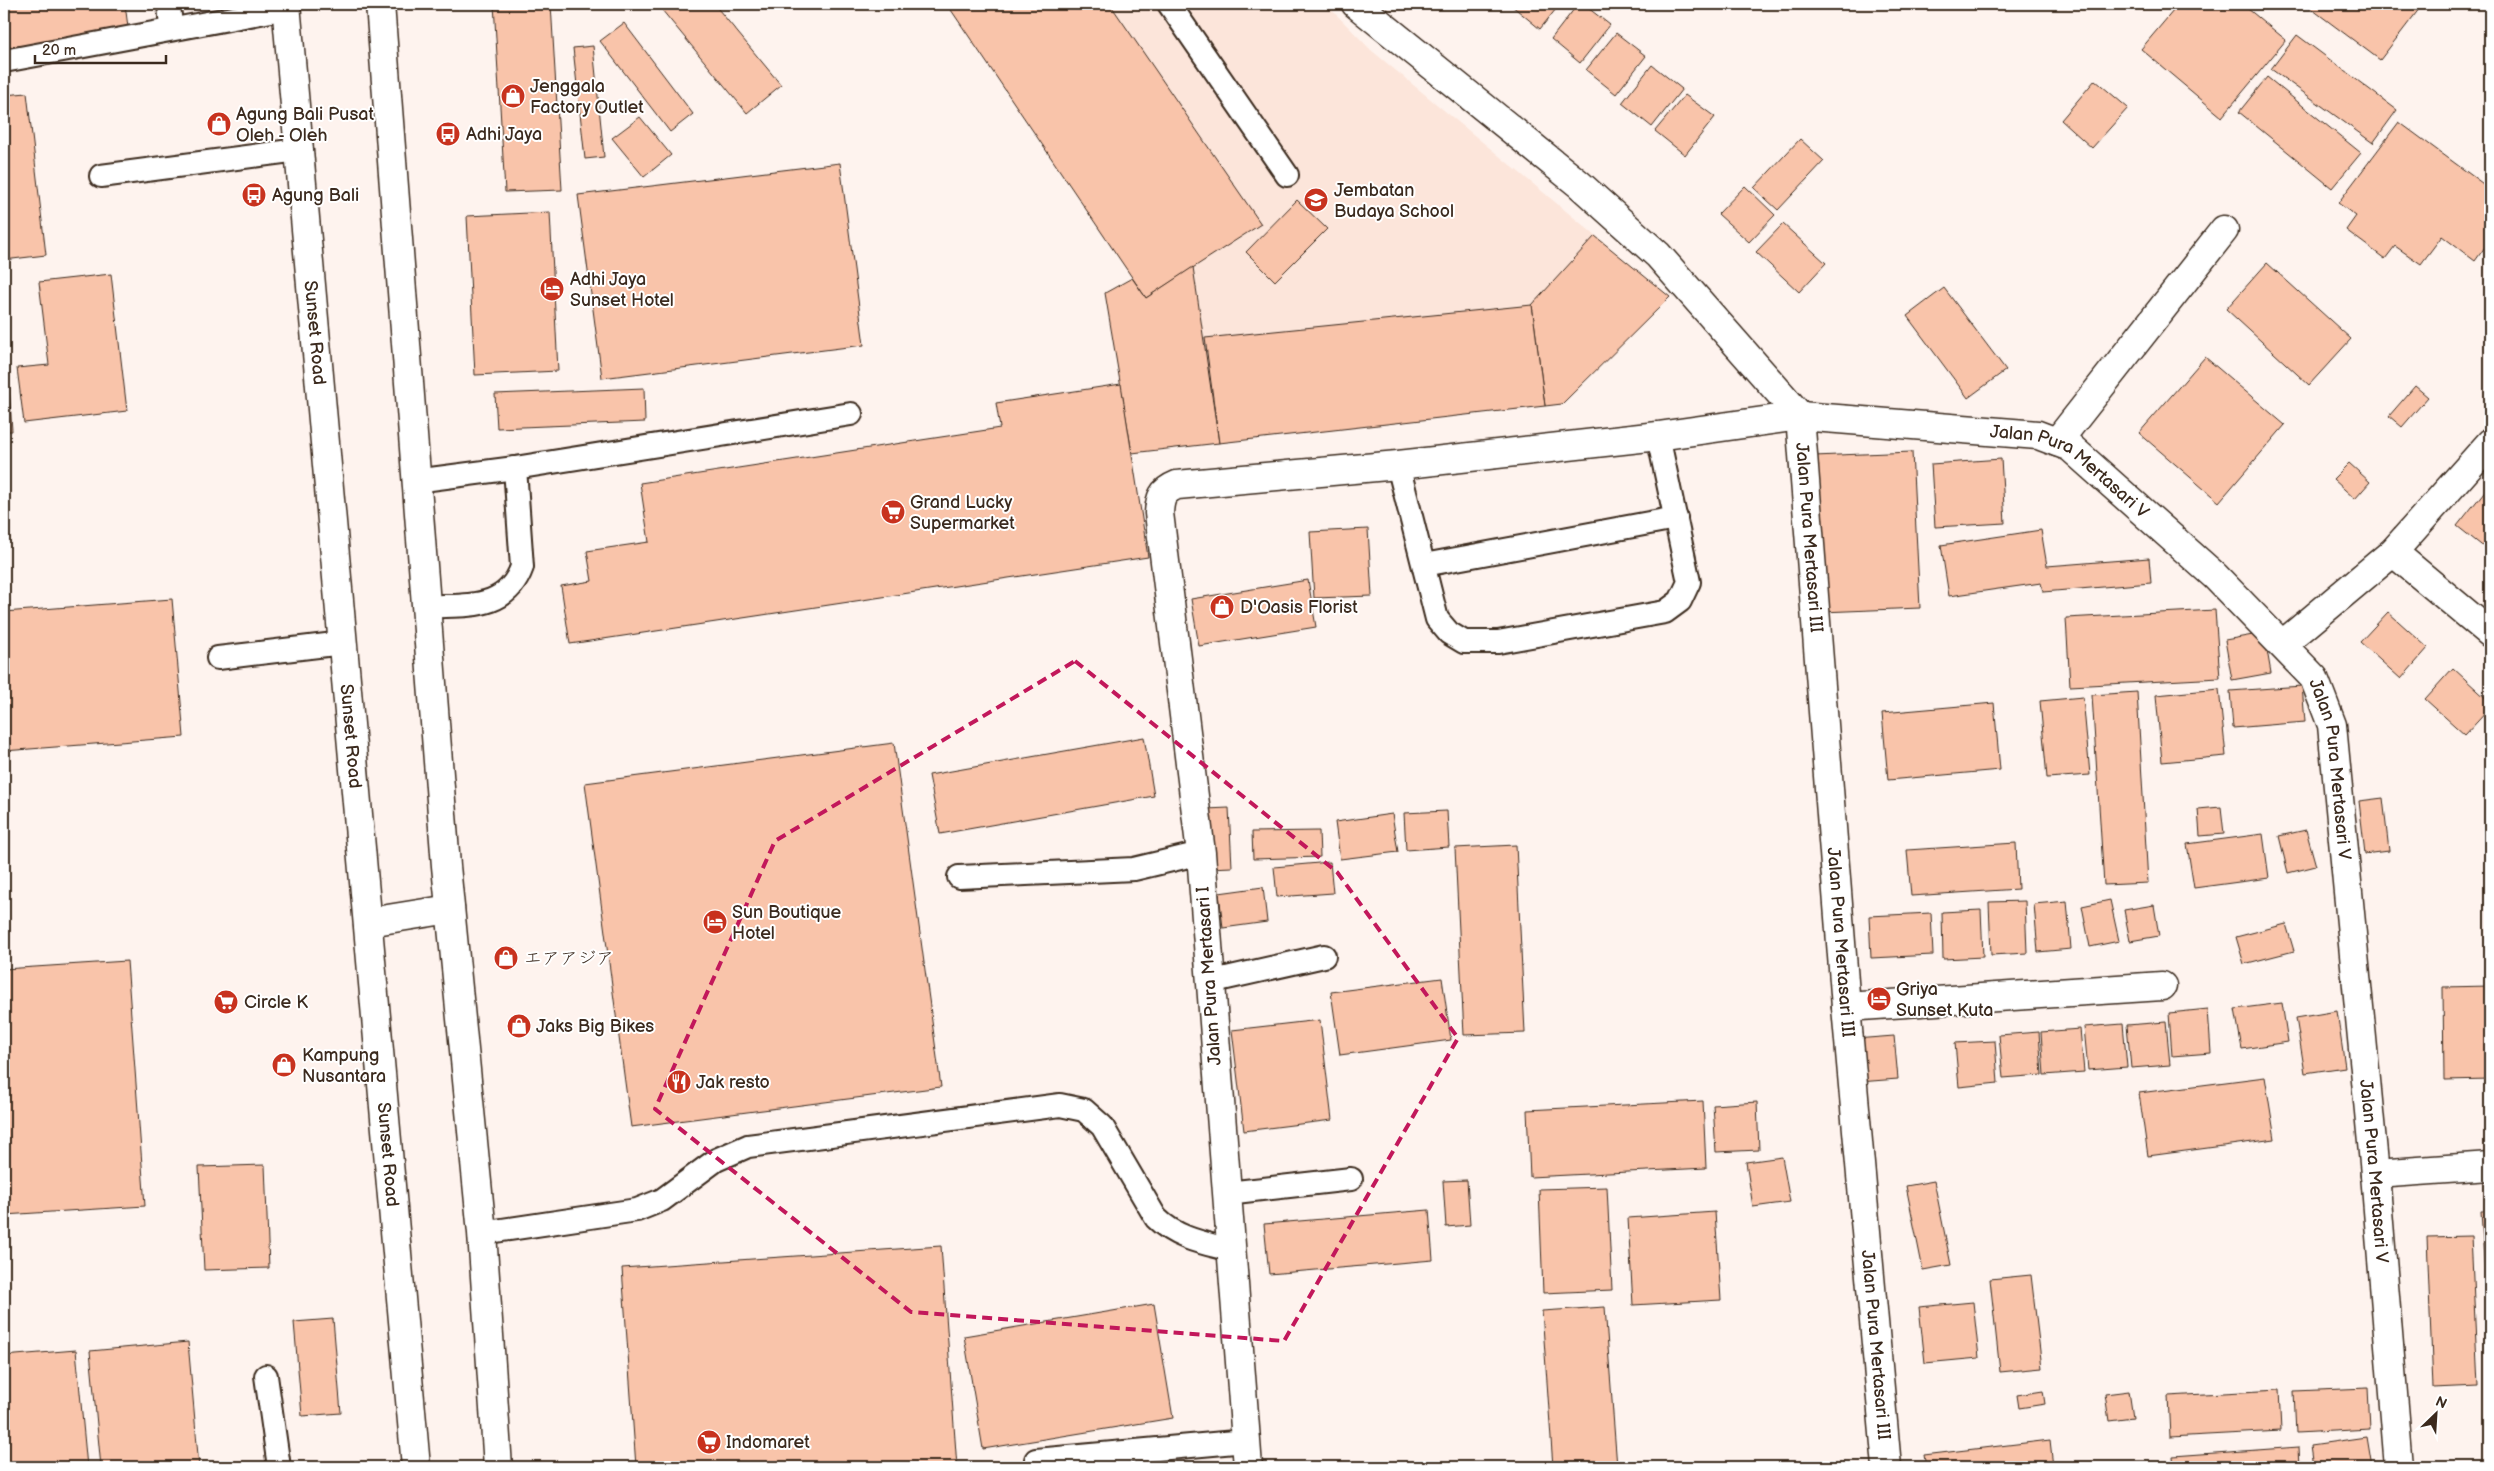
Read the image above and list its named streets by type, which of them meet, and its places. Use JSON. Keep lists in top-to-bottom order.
{
  "streets": {
    "main road": [
      "Sunset Road",
      "Jalan Pura Mertasari V",
      "Jalan Pura Mertasari III",
      "Jalan Pura Mertasari I"
    ]
  },
  "crossings": [
    ["Jalan Pura Mertasari V", "Jalan Pura Mertasari III"],
    ["Jalan Pura Mertasari V", "Jalan Pura Mertasari I"]
  ],
  "places": {
    "shop": [
      "Jenggala Factory Outlet",
      "Agung Bali Pusat Oleh - Oleh",
      "D'Oasis Florist",
      "エアアジア",
      "Jaks Big Bikes",
      "Kampung Nusantara"
    ],
    "bus stop": ["Adhi Jaya", "Agung Bali"],
    "school or university": ["Jembatan Budaya School"],
    "hotel": ["Adhi Jaya Sunset Hotel", "Sun Boutique Hotel", "Griya Sunset Kuta"],
    "supermarket": ["Grand Lucky Supermarket", "Circle K", "Indomaret"],
    "restaurant": ["Jak resto"]
  },
  "scale_bar": "20 m",
  "north": "top right"
}
